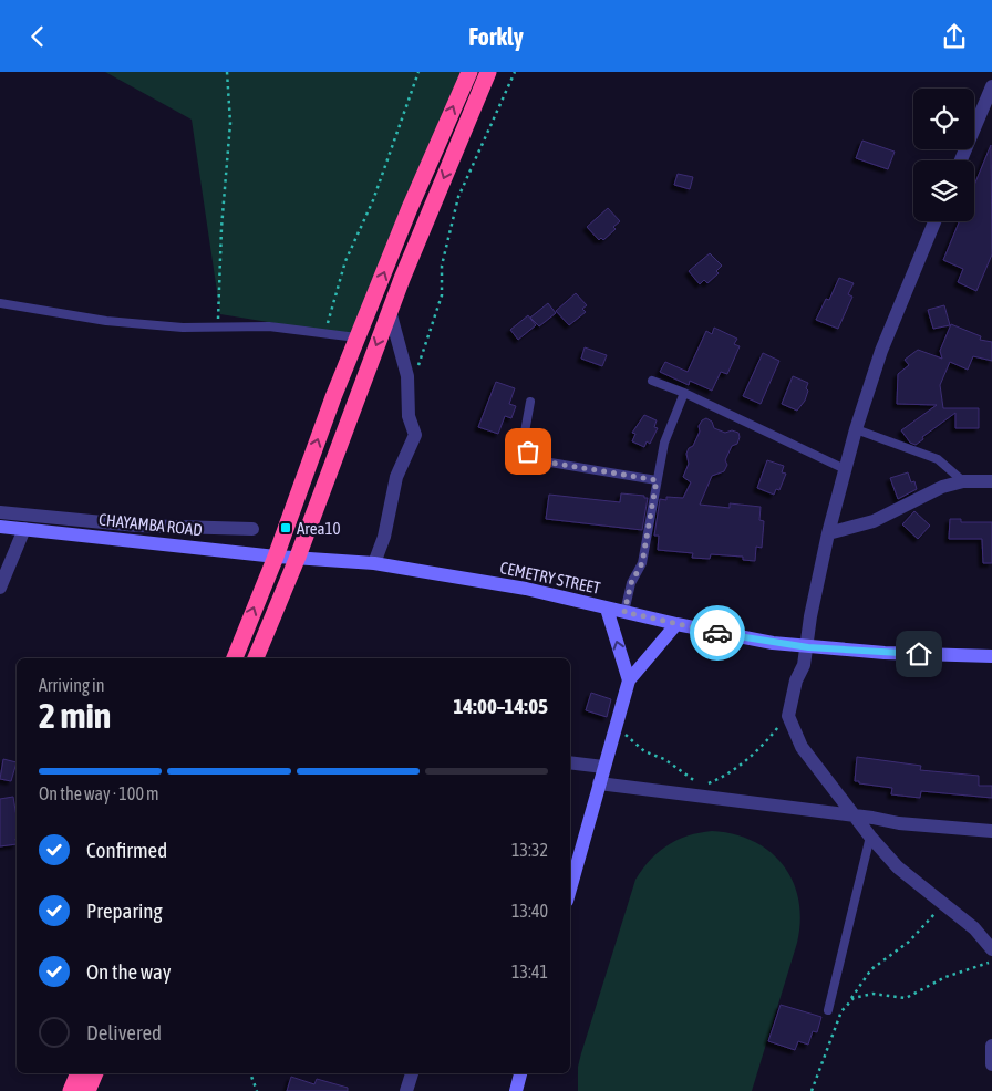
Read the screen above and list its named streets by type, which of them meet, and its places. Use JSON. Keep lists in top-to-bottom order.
{
  "streets": {
    "street": ["CHAYAMBA ROAD", "CEMETRY STREET"]
  },
  "crossings": [
    ["CHAYAMBA ROAD", "CEMETRY STREET"]
  ],
  "places": {
    "transit": ["Area10"]
  },
  "page": {
    "header": "Forkly",
    "heading": ["2 min", "Arriving in", "14:00–14:05"],
    "bar": "On the way · 100 m",
    "list": [
      ["Confirmed", "13:32"],
      ["Preparing", "13:40"],
      ["On the way", "13:41"],
      "Delivered"
    ]
  }
}
